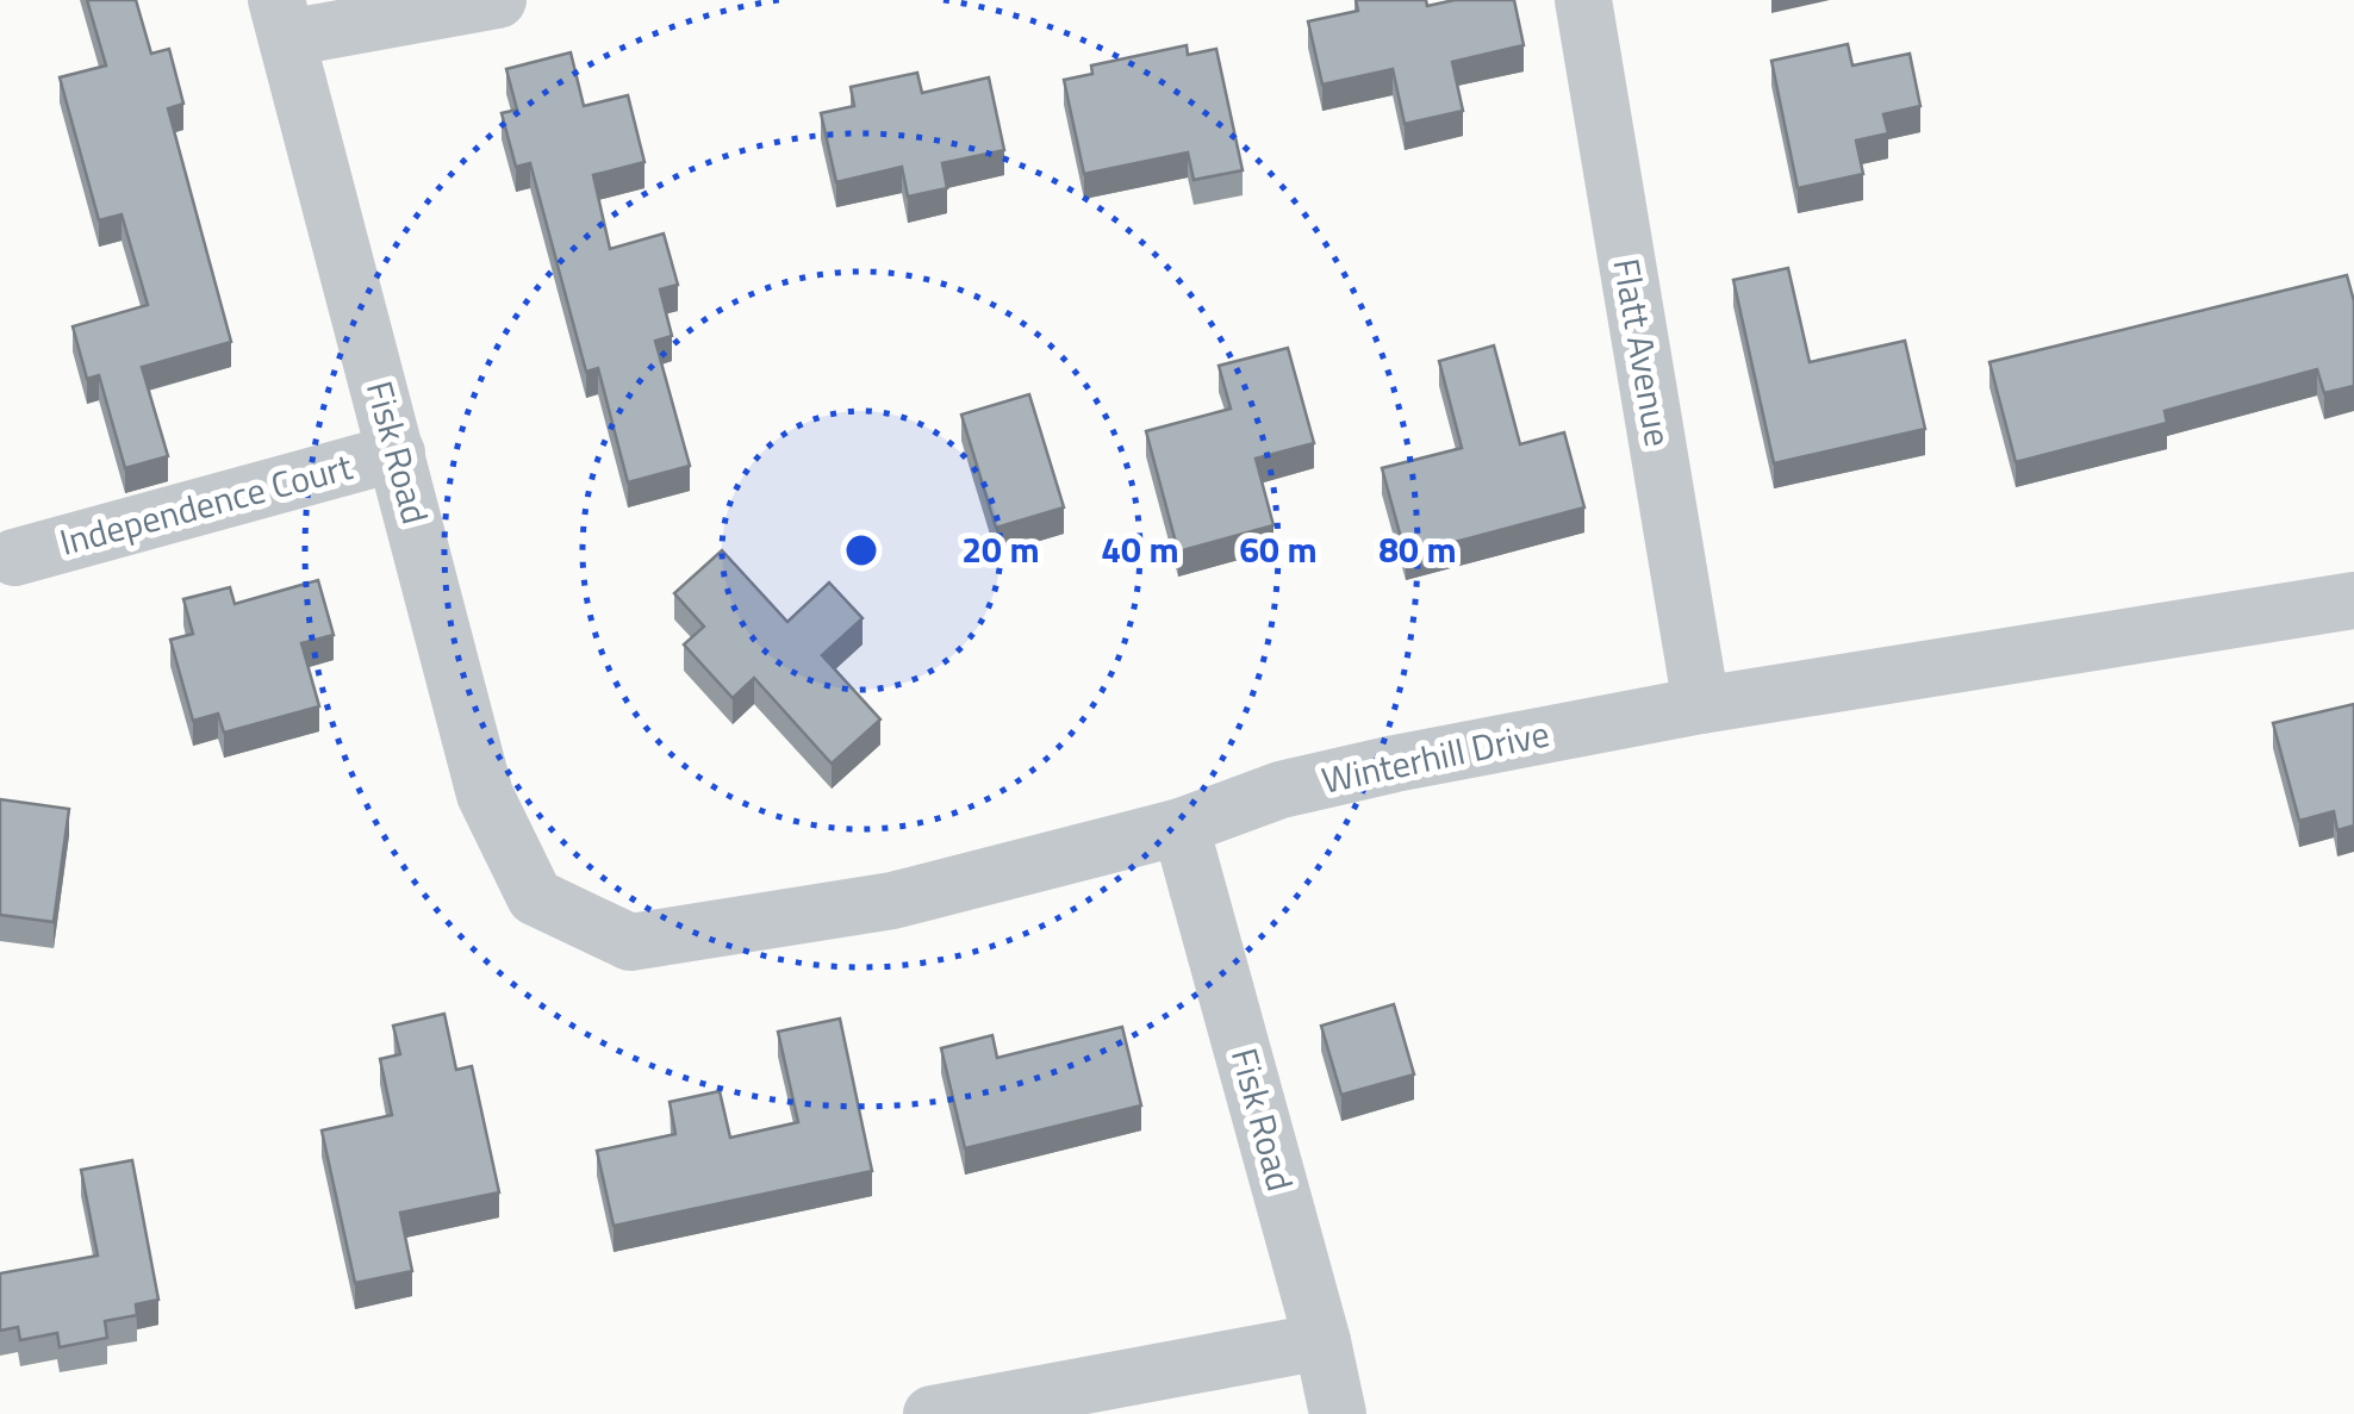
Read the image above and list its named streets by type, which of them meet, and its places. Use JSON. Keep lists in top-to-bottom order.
{
  "streets": {
    "street": [
      "Flatt Avenue",
      "Fisk Road",
      "Independence Court",
      "Winterhill Drive"
    ]
  },
  "crossings": [
    ["Flatt Avenue", "Winterhill Drive"],
    ["Fisk Road", "Independence Court"],
    ["Fisk Road", "Winterhill Drive"]
  ],
  "rings": [
    "20 m",
    "40 m",
    "60 m",
    "80 m"
  ]
}
